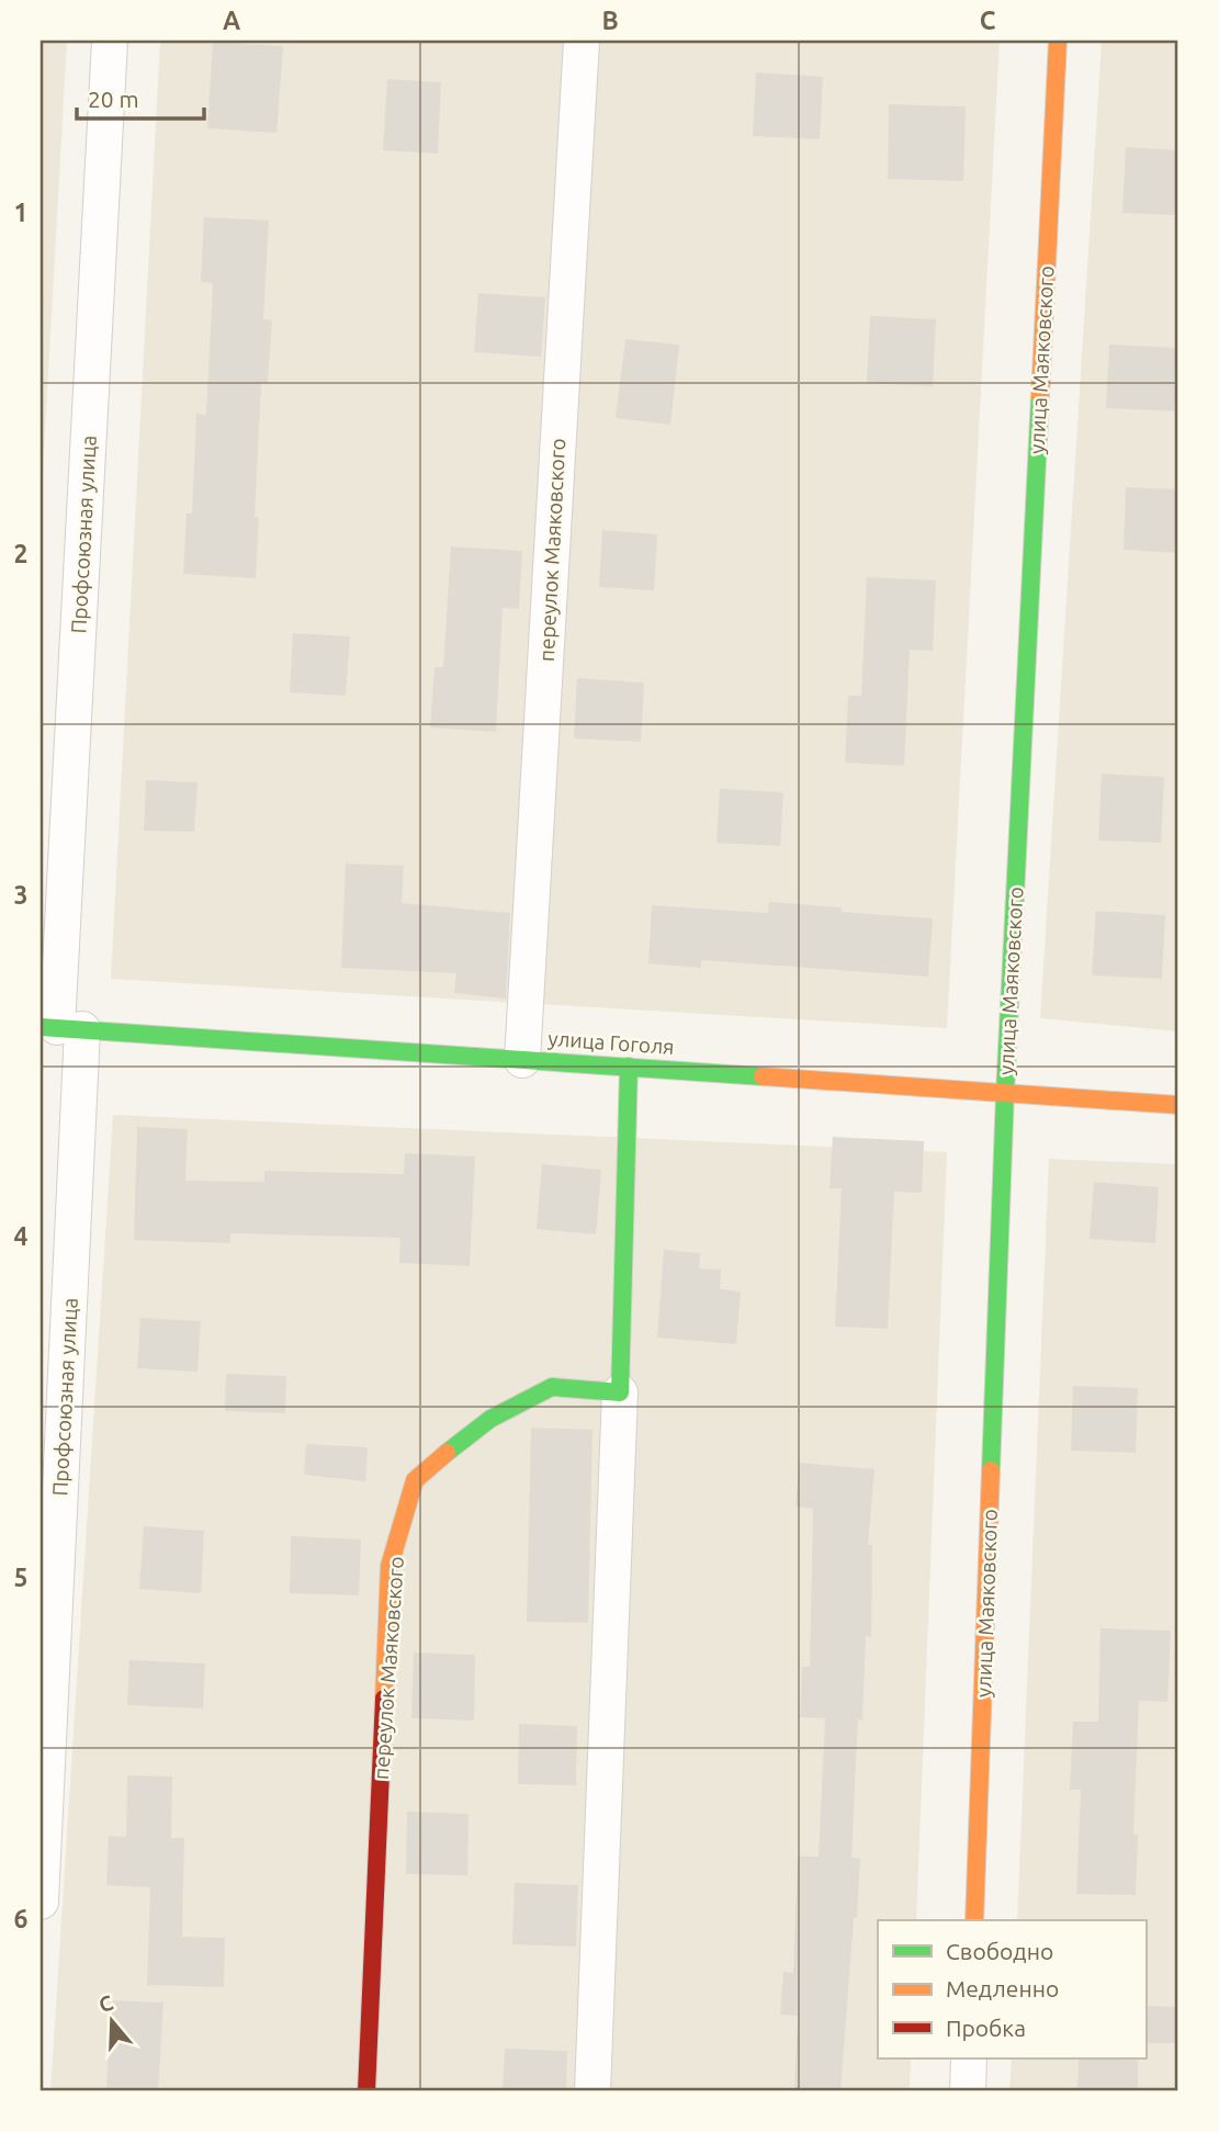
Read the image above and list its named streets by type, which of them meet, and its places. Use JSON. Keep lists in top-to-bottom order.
{
  "streets": {
    "street": [
      "улица Маяковского",
      "Профсоюзная улица",
      "переулок Маяковского",
      "улица Гоголя"
    ]
  },
  "crossings": [
    ["улица Маяковского", "улица Гоголя"],
    ["Профсоюзная улица", "улица Гоголя"],
    ["переулок Маяковского", "улица Гоголя"]
  ],
  "legend": ["Свободно", "Медленно", "Пробка"],
  "scale_bar": "20 m",
  "north": "top",
  "grid": {
    "columns": ["A", "B", "C"],
    "rows": [
      "1",
      "2",
      "3",
      "4",
      "5",
      "6"
    ]
  }
}
